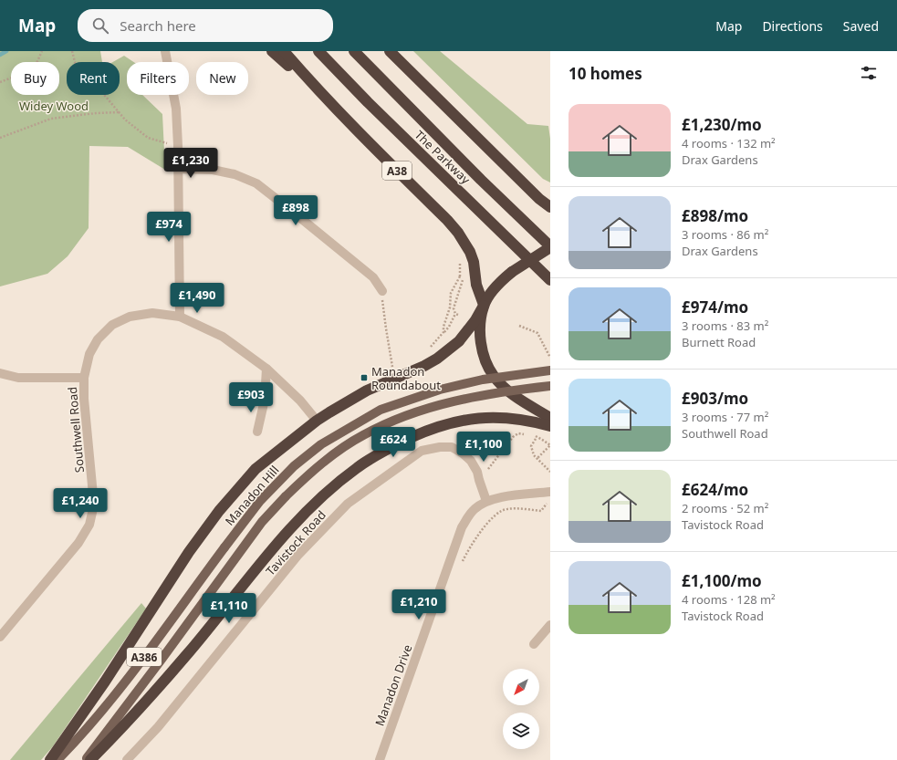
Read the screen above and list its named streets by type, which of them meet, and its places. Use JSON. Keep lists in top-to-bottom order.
{
  "streets": {
    "highway": ["The Parkway", "A38"],
    "main road": ["Manadon Hill", "A386"],
    "street": ["Southwell Road", "Tavistock Road", "Manadon Drive"]
  },
  "crossings": [
    ["Tavistock Road", "Manadon Drive"]
  ],
  "parks": ["Widey Wood"],
  "places": {
    "transit": ["Manadon Roundabout"]
  },
  "north": "bottom left",
  "page": {
    "header": "Map",
    "search": "Search here",
    "nav": ["Map", "Directions", "Saved"],
    "heading": "10 homes",
    "chip": [
      "Buy",
      "Rent",
      "Filters",
      "New"
    ],
    "list": [
      {
        "name": "£1,230/mo",
        "note": "4 rooms · 132 m² · Drax Gardens"
      },
      {
        "name": "£898/mo",
        "note": "3 rooms · 86 m² · Drax Gardens"
      },
      {
        "name": "£974/mo",
        "note": "3 rooms · 83 m² · Burnett Road"
      },
      {
        "name": "£903/mo",
        "note": "3 rooms · 77 m² · Southwell Road"
      },
      {
        "name": "£624/mo",
        "note": "2 rooms · 52 m² · Tavistock Road"
      },
      {
        "name": "£1,100/mo",
        "note": "4 rooms · 128 m² · Tavistock Road"
      }
    ],
    "price": [
      "£1,230",
      "£898",
      "£974",
      "£1,490",
      "£903",
      "£624",
      "£1,100",
      "£1,240",
      "£1,210",
      "£1,110"
    ]
  }
}
